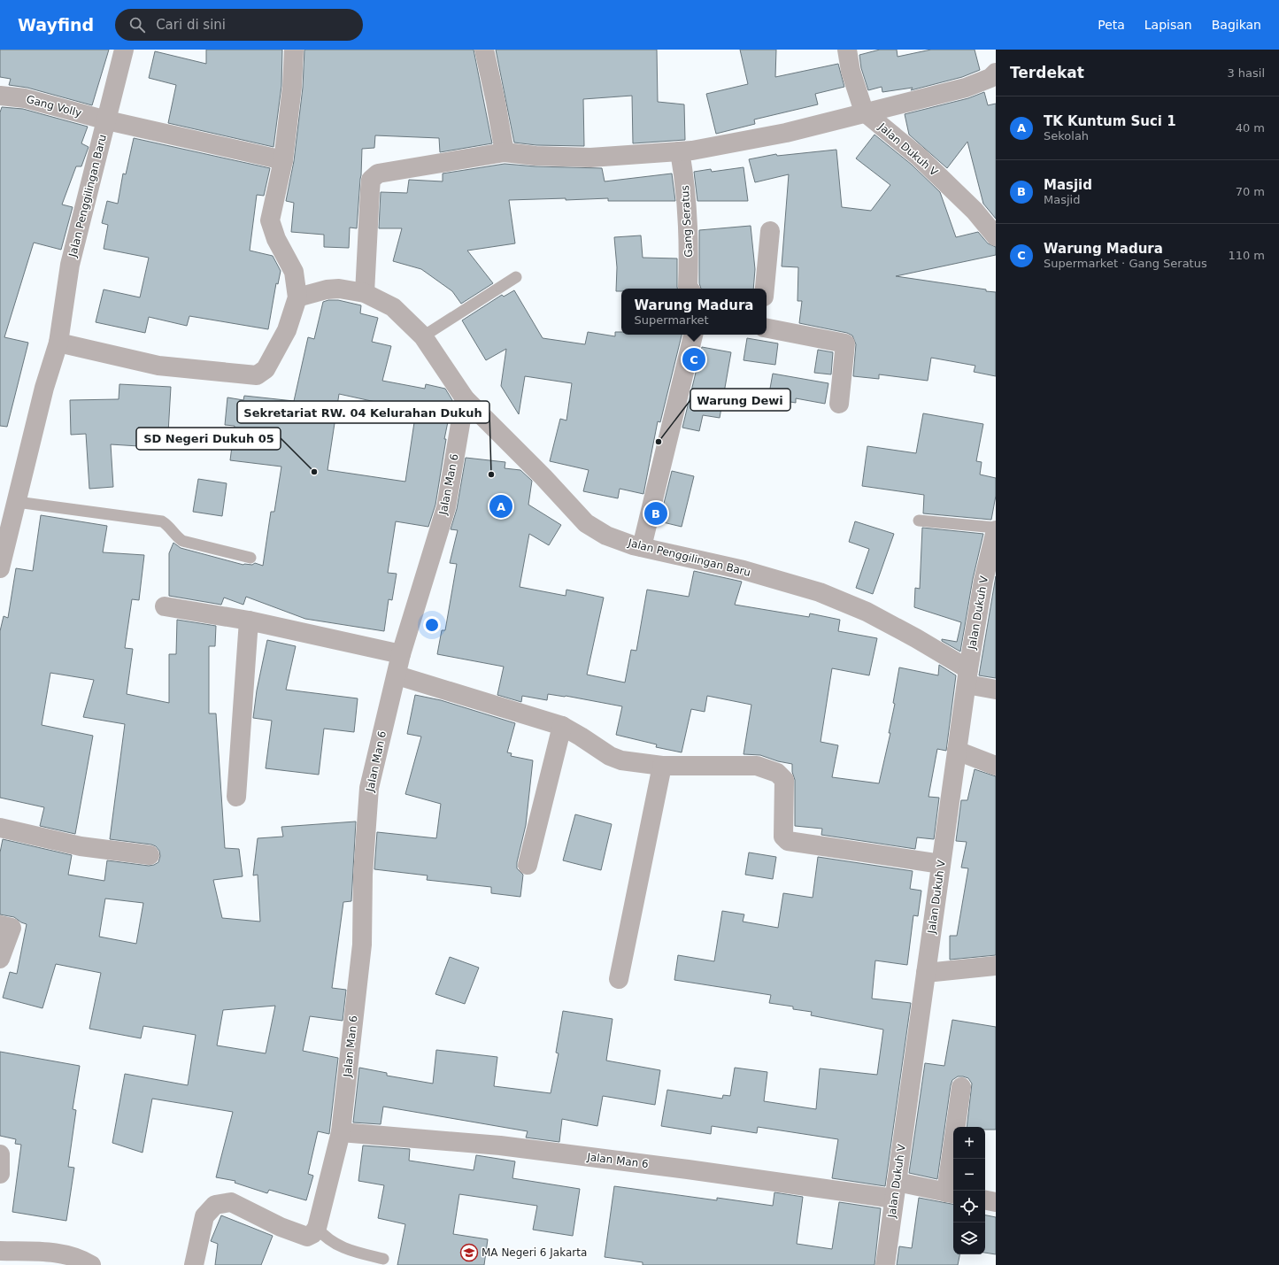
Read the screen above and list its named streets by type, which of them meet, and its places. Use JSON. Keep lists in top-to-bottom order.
{
  "streets": {
    "street": [
      "Gang Volly",
      "Jalan Dukuh V",
      "Jalan Penggilingan Baru",
      "Gang Seratus",
      "Jalan Man 6"
    ]
  },
  "crossings": [
    ["Gang Volly", "Jalan Penggilingan Baru"],
    ["Jalan Dukuh V", "Jalan Penggilingan Baru"],
    ["Jalan Dukuh V", "Jalan Man 6"],
    ["Jalan Penggilingan Baru", "Jalan Man 6"]
  ],
  "places": {
    "other": ["Warung Dewi", "SD Negeri Dukuh 05", "Sekretariat RW. 04 Kelurahan Dukuh"],
    "school or university": ["MA Negeri 6 Jakarta"]
  },
  "page": {
    "header": "Wayfind",
    "search": "Cari di sini",
    "nav": ["Peta", "Lapisan", "Bagikan"],
    "heading": ["Terdekat", "3 hasil"],
    "list": [
      {
        "mark": "A",
        "name": "TK Kuntum Suci 1",
        "note": "Sekolah",
        "value": "40 m"
      },
      {
        "mark": "B",
        "name": "Masjid",
        "note": "Masjid",
        "value": "70 m"
      },
      {
        "mark": "C",
        "name": "Warung Madura",
        "note": "Supermarket · Gang Seratus",
        "value": "110 m"
      }
    ],
    "popup": ["Warung Madura", "Supermarket"],
    "pins": ["C", "A", "B"],
    "map_buttons": ["+", "−"]
  }
}
